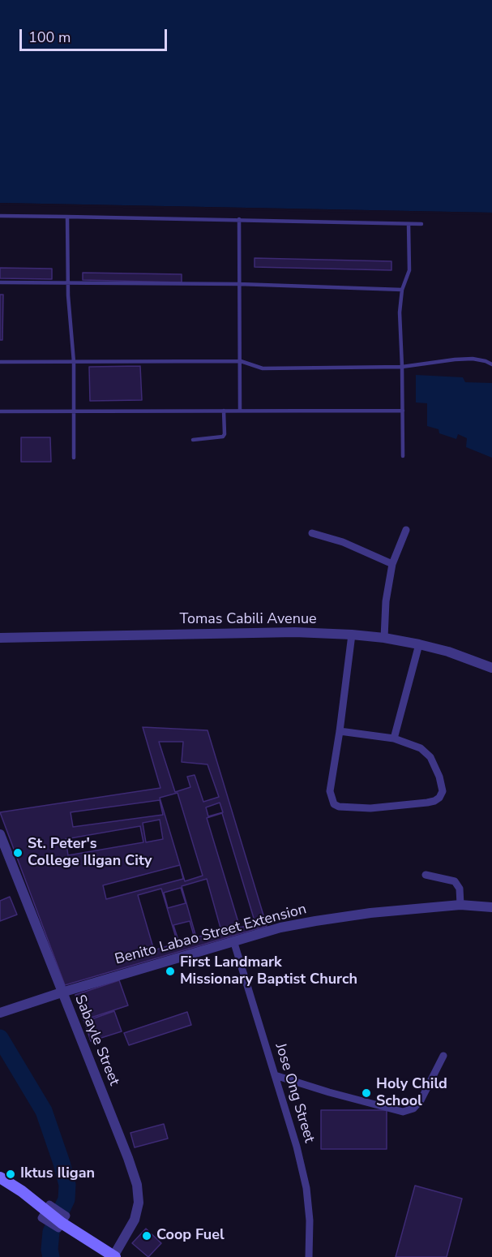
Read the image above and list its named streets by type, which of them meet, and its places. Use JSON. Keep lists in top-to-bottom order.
{
  "streets": {
    "street": [
      "Tomas Cabili Avenue",
      "Benito Labao Street Extension",
      "Sabayle Street",
      "Jose Ong Street"
    ]
  },
  "crossings": [
    ["Benito Labao Street Extension", "Sabayle Street"],
    ["Benito Labao Street Extension", "Jose Ong Street"]
  ],
  "places": [
    "St. Peter's College Iligan City",
    "First Landmark Missionary Baptist Church",
    "Holy Child School",
    "Iktus Iligan",
    "Coop Fuel"
  ],
  "scale_bar": "100 m"
}
